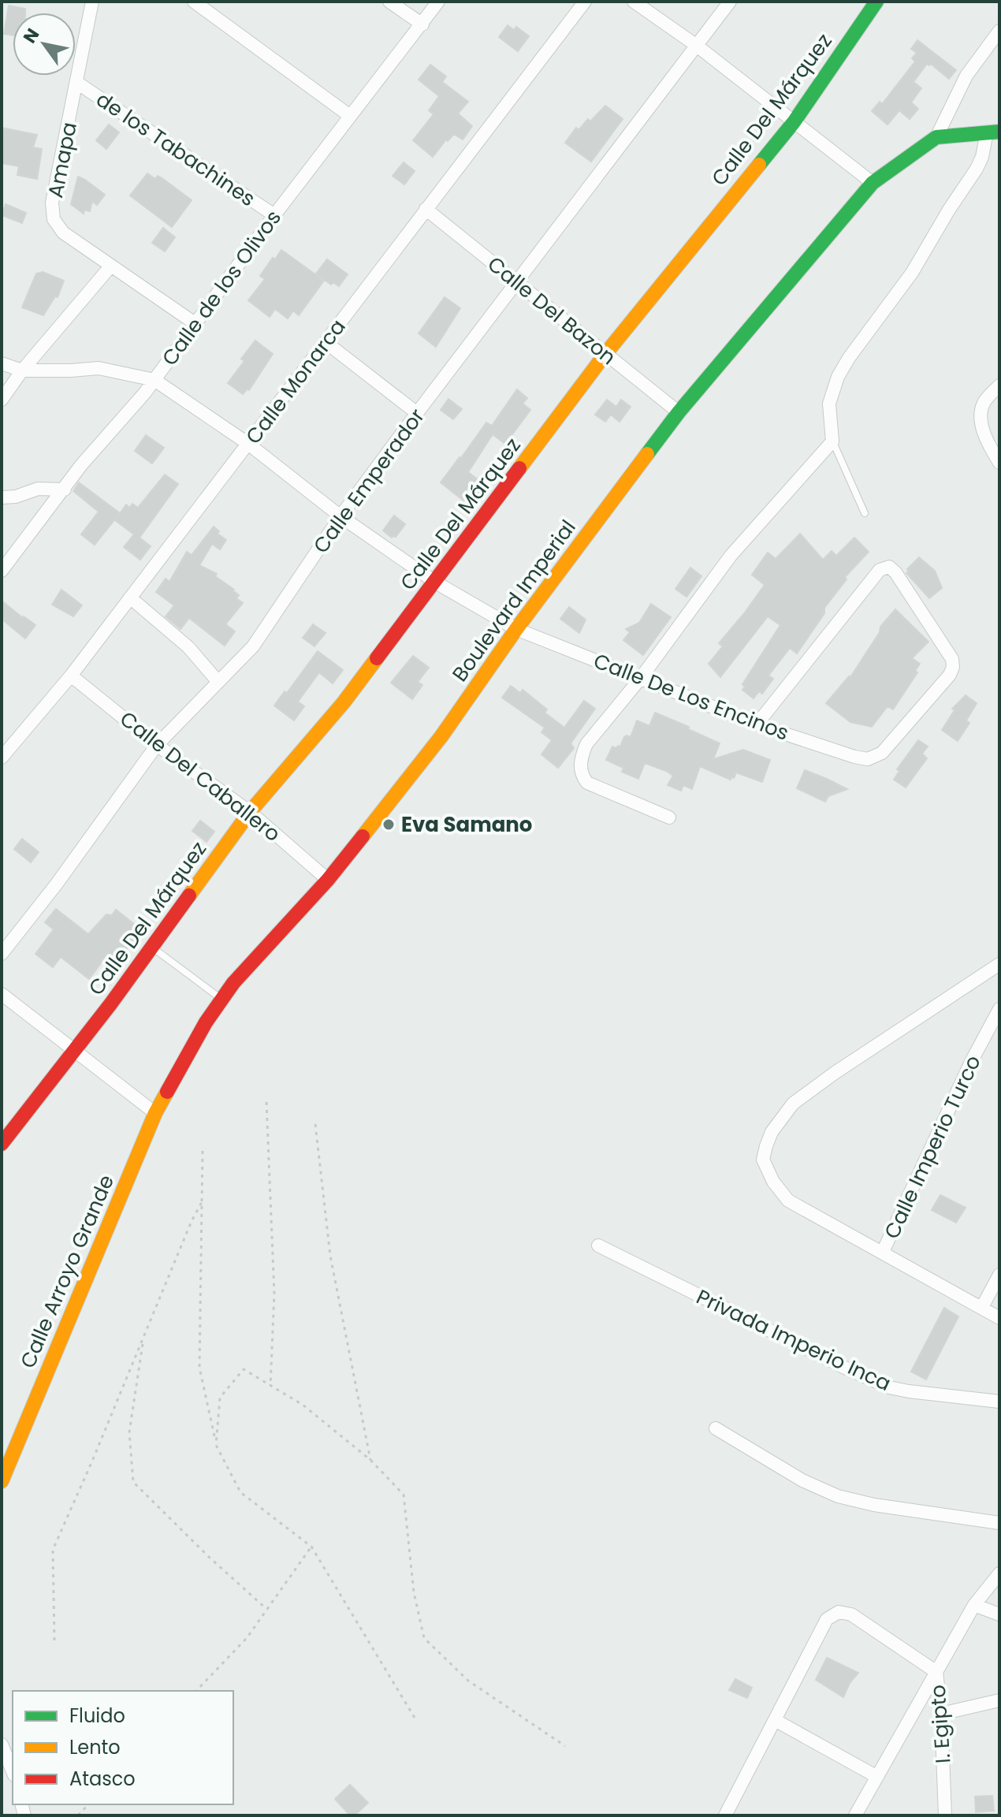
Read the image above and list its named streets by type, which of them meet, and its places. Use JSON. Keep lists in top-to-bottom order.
{
  "streets": {
    "street": [
      "Calle Del Márquez",
      "de los Tabachines",
      "Amapa",
      "Calle de los Olivos",
      "Calle Del Bazon",
      "Calle Monarca",
      "Calle Emperador",
      "Boulevard Imperial",
      "Calle De Los Encinos",
      "Calle Del Caballero",
      "Calle Imperio Turco",
      "Calle Arroyo Grande",
      "Privada Imperio Inca",
      "I. Egipto"
    ]
  },
  "crossings": [
    ["Calle Del Márquez", "Calle Del Bazon"],
    ["Calle Del Márquez", "Calle Del Caballero"],
    ["de los Tabachines", "Amapa"],
    ["de los Tabachines", "Calle de los Olivos"],
    ["Amapa", "Calle de los Olivos"],
    ["Calle Del Bazon", "Calle Monarca"],
    ["Calle Del Bazon", "Calle Emperador"],
    ["Calle Del Bazon", "Boulevard Imperial"],
    ["Calle Monarca", "Calle Del Caballero"],
    ["Calle Emperador", "Calle Del Caballero"],
    ["Boulevard Imperial", "Calle De Los Encinos"],
    ["Boulevard Imperial", "Calle Del Caballero"],
    ["Boulevard Imperial", "Calle Arroyo Grande"]
  ],
  "places": ["Eva Samano"],
  "legend": ["Fluido", "Lento", "Atasco"],
  "north": "top left"
}
